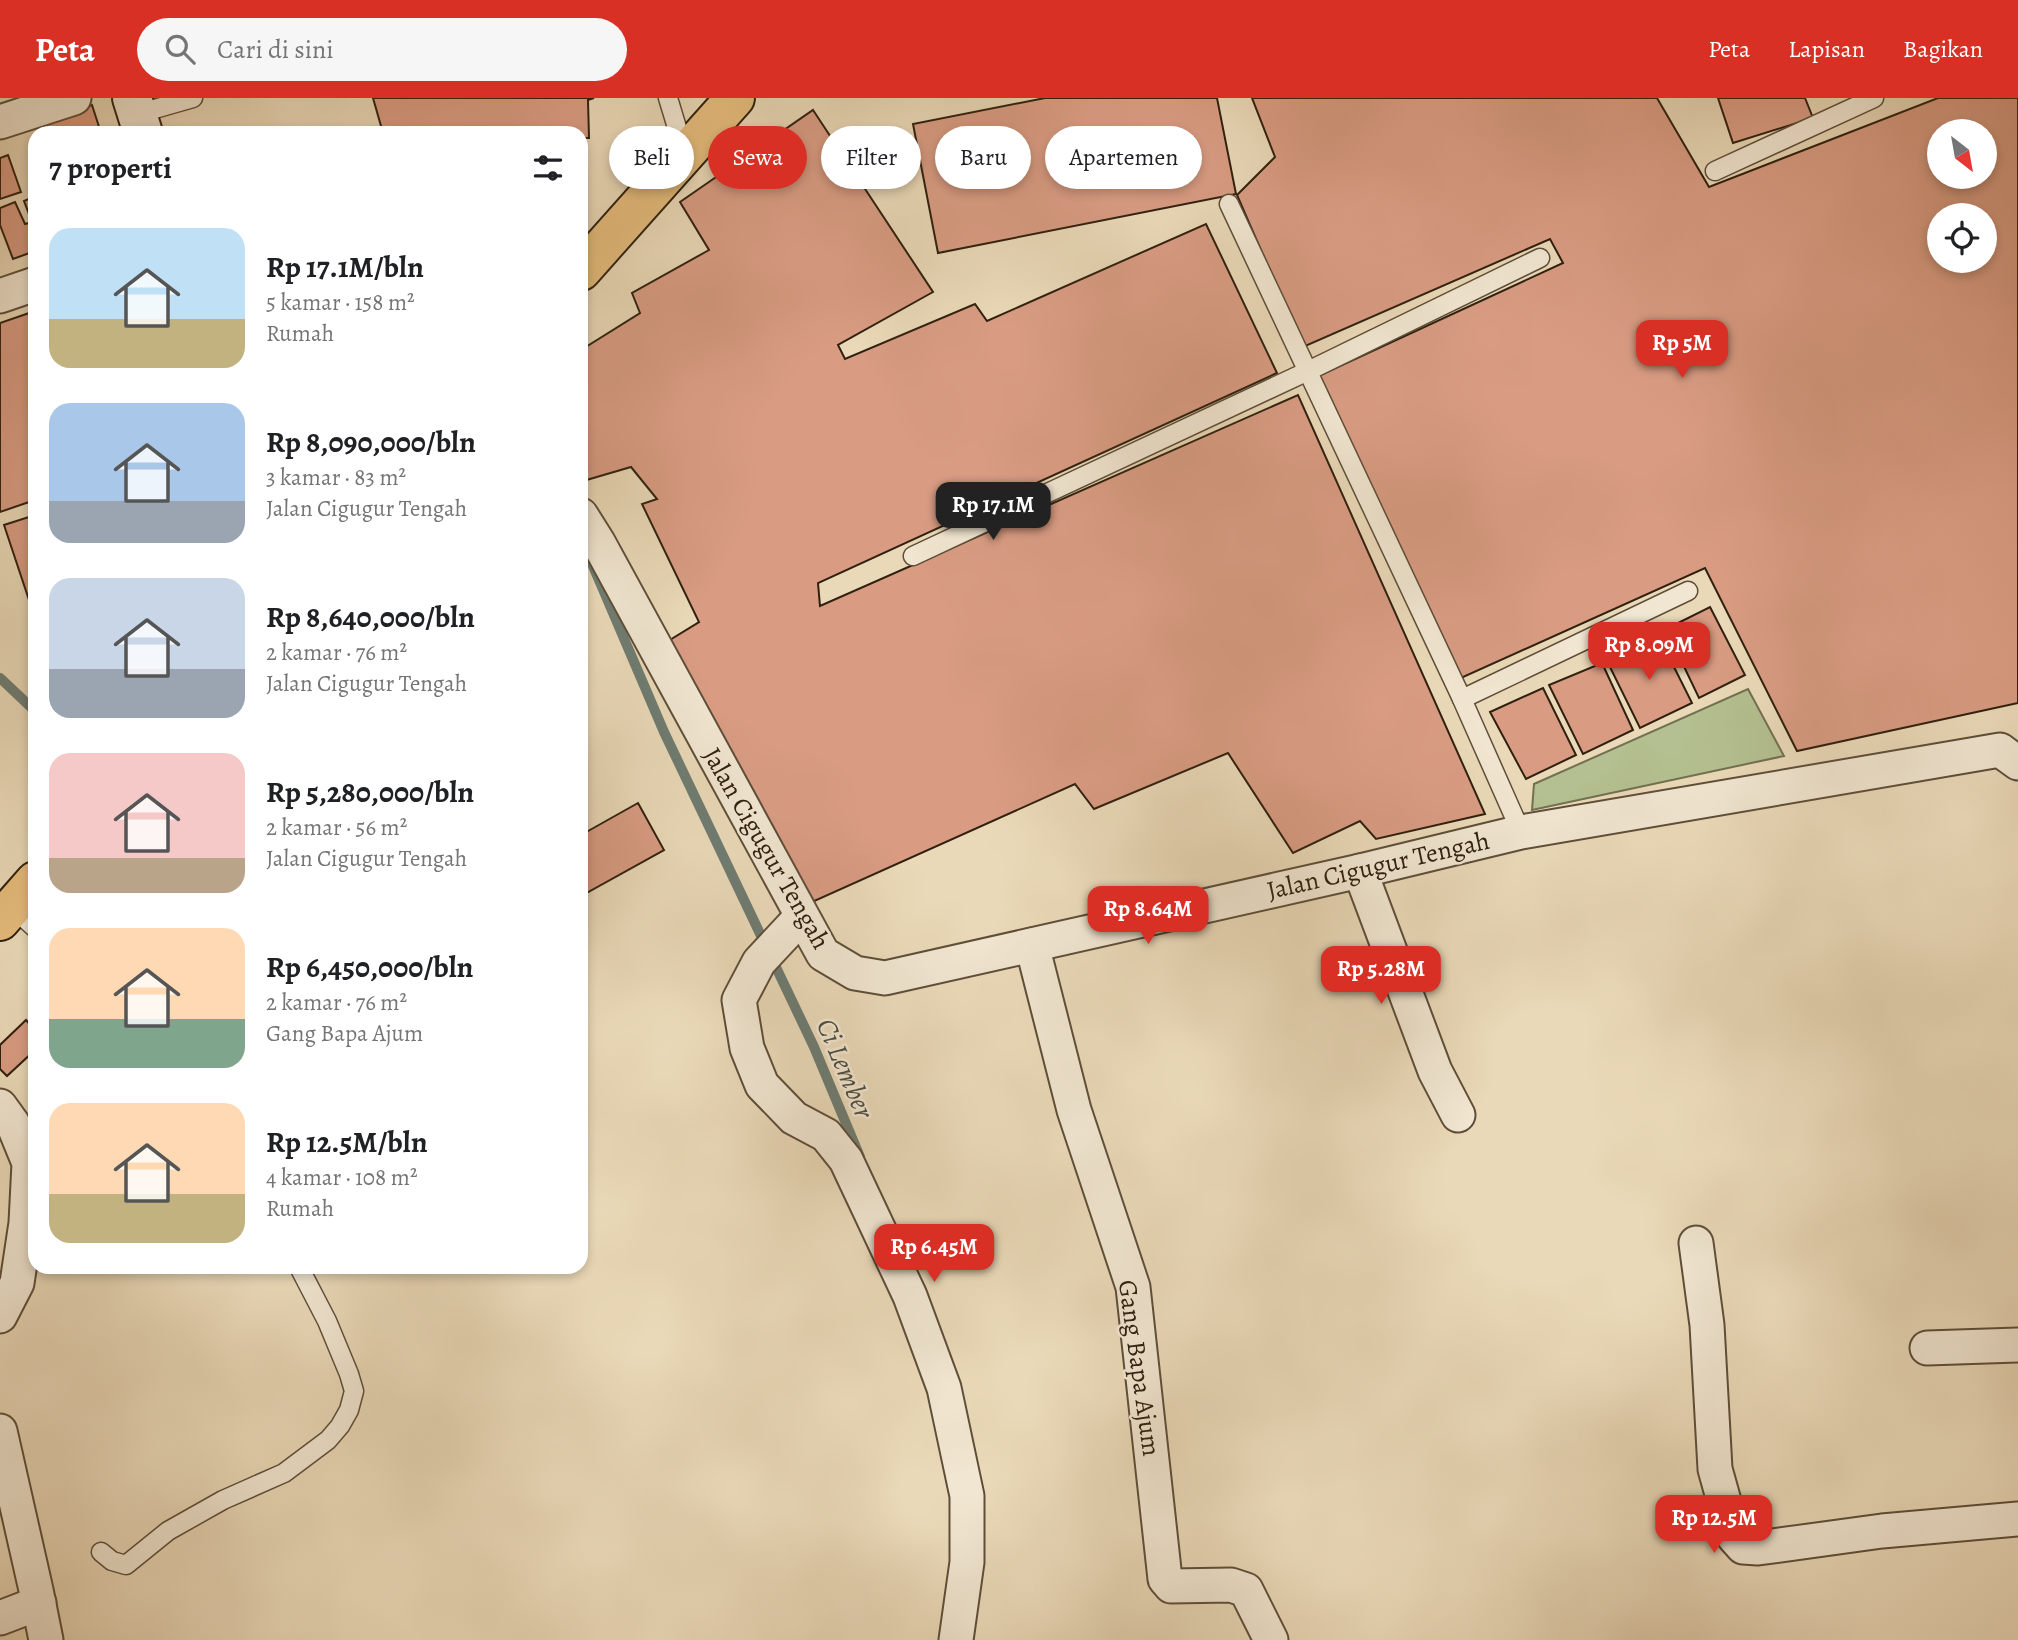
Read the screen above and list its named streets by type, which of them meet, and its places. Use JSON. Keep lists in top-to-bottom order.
{
  "streets": {
    "street": ["Jalan Cigugur Tengah", "Gang Bapa Ajum"]
  },
  "crossings": [
    ["Jalan Cigugur Tengah", "Gang Bapa Ajum"]
  ],
  "water": ["Ci Lember"],
  "north": "bottom right",
  "page": {
    "header": "Peta",
    "search": "Cari di sini",
    "nav": ["Peta", "Lapisan", "Bagikan"],
    "chip": [
      "Beli",
      "Sewa",
      "Filter",
      "Baru",
      "Apartemen"
    ],
    "heading": "7 properti",
    "list": [
      {
        "name": "Rp 17.1M/bln",
        "note": "5 kamar · 158 m² · Rumah"
      },
      {
        "name": "Rp 8,090,000/bln",
        "note": "3 kamar · 83 m² · Jalan Cigugur Tengah"
      },
      {
        "name": "Rp 8,640,000/bln",
        "note": "2 kamar · 76 m² · Jalan Cigugur Tengah"
      },
      {
        "name": "Rp 5,280,000/bln",
        "note": "2 kamar · 56 m² · Jalan Cigugur Tengah"
      },
      {
        "name": "Rp 6,450,000/bln",
        "note": "2 kamar · 76 m² · Gang Bapa Ajum"
      },
      {
        "name": "Rp 12.5M/bln",
        "note": "4 kamar · 108 m² · Rumah"
      }
    ],
    "price": [
      "Rp 5M",
      "Rp 17.1M",
      "Rp 8.09M",
      "Rp 8.64M",
      "Rp 5.28M",
      "Rp 6.45M",
      "Rp 12.5M"
    ]
  }
}
